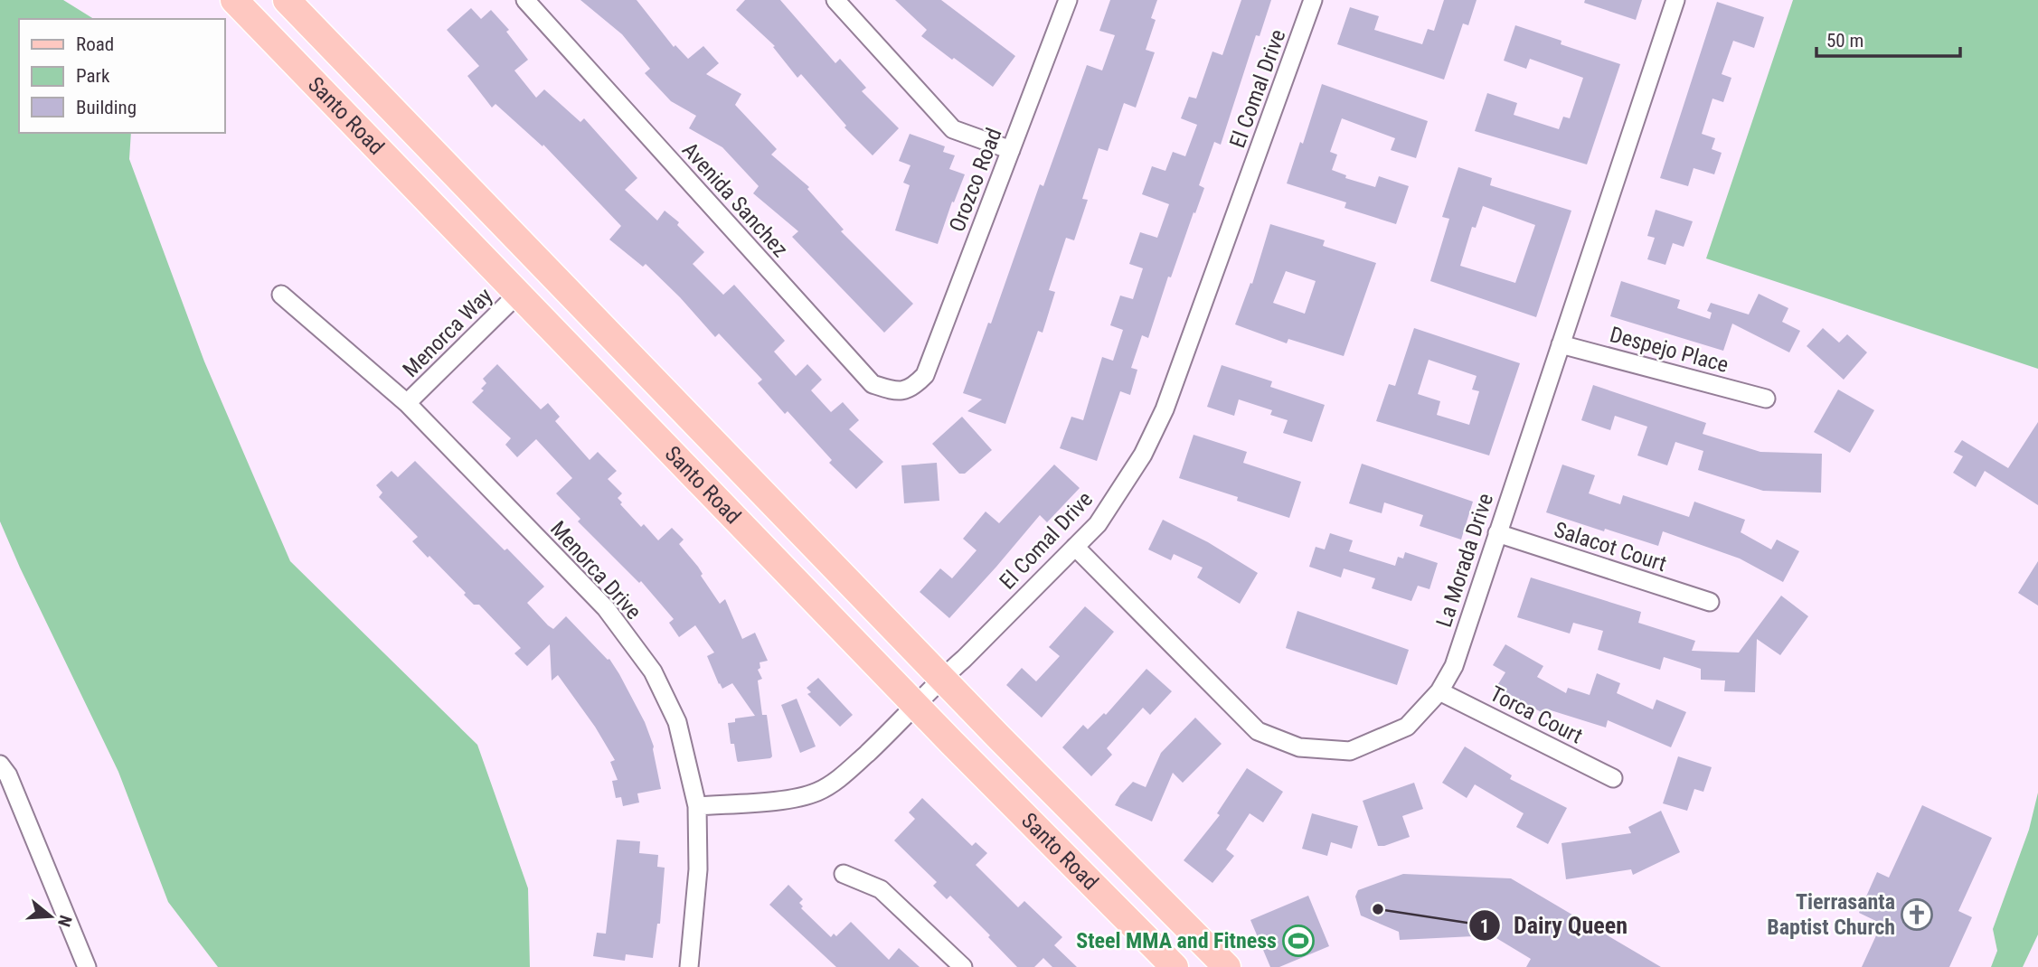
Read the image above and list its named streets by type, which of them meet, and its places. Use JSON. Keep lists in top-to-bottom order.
{
  "streets": {
    "main road": ["Santo Road"],
    "street": [
      "El Comal Drive",
      "Orozco Road",
      "Avenida Sanchez",
      "Menorca Way",
      "Despejo Place",
      "Salacot Court",
      "La Morada Drive",
      "Menorca Drive",
      "Torca Court"
    ]
  },
  "crossings": [
    ["El Comal Drive", "Santo Road"],
    ["El Comal Drive", "La Morada Drive"],
    ["El Comal Drive", "Menorca Drive"],
    ["Santo Road", "Menorca Way"],
    ["Orozco Road", "Avenida Sanchez"],
    ["Menorca Way", "Menorca Drive"],
    ["Despejo Place", "La Morada Drive"],
    ["Salacot Court", "La Morada Drive"],
    ["La Morada Drive", "Torca Court"]
  ],
  "places": {
    "other": ["Dairy Queen"],
    "church": ["Tierrasanta Baptist Church"],
    "sports": ["Steel MMA and Fitness"]
  },
  "legend": ["Road", "Park", "Building"],
  "scale_bar": "50 m",
  "north": "right"
}
